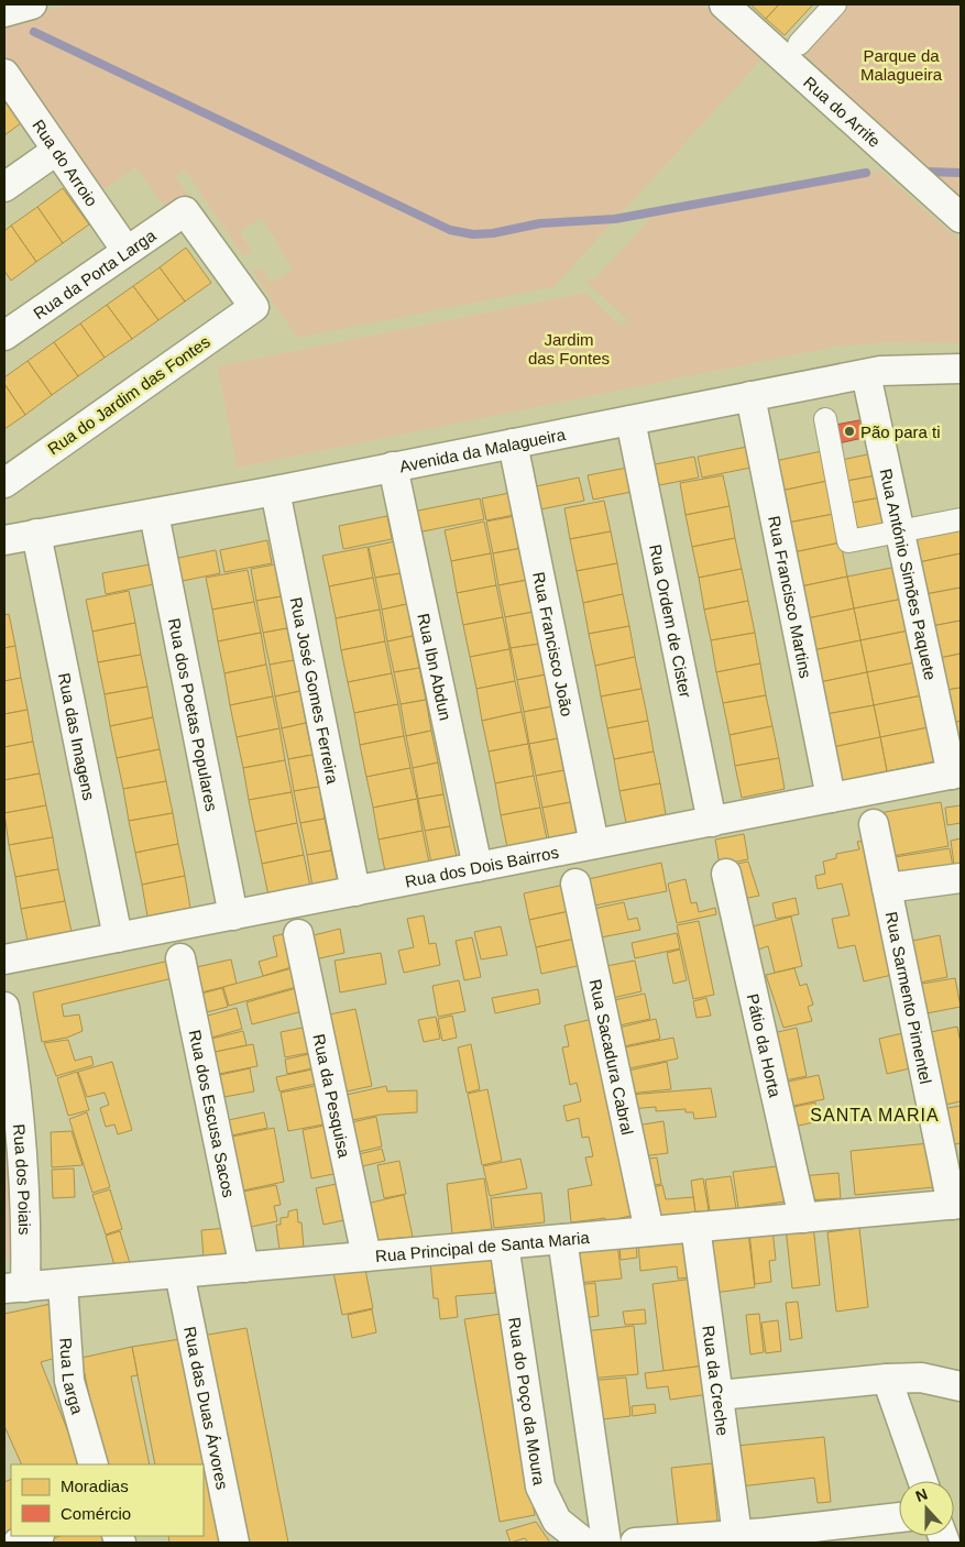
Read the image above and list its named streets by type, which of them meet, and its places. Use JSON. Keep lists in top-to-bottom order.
{
  "streets": {
    "street": [
      "Rua do Arrife",
      "Rua do Arroio",
      "Rua da Porta Larga",
      "Rua do Jardim das Fontes",
      "Avenida da Malagueira",
      "Rua António Simões Paquete",
      "Rua Francisco Martins",
      "Rua Ordem de Cister",
      "Rua Francisco João",
      "Rua Ibn Abdun",
      "Rua José Gomes Ferreira",
      "Rua dos Poetas Populares",
      "Rua das Imagens",
      "Rua dos Dois Bairros",
      "Rua Sarmento Pimentel",
      "Pátio da Horta",
      "Rua Sacadura Cabral",
      "Rua da Pesquisa",
      "Rua dos Escusa Sacos",
      "Rua dos Poiais",
      "Rua Principal de Santa Maria",
      "Rua Larga",
      "Rua da Creche",
      "Rua do Poço da Moura",
      "Rua das Duas Árvores"
    ]
  },
  "crossings": [
    ["Rua do Arroio", "Rua da Porta Larga"],
    ["Rua da Porta Larga", "Rua do Jardim das Fontes"],
    ["Avenida da Malagueira", "Rua António Simões Paquete"],
    ["Avenida da Malagueira", "Rua Francisco Martins"],
    ["Avenida da Malagueira", "Rua Ordem de Cister"],
    ["Avenida da Malagueira", "Rua Francisco João"],
    ["Avenida da Malagueira", "Rua Ibn Abdun"],
    ["Avenida da Malagueira", "Rua José Gomes Ferreira"],
    ["Avenida da Malagueira", "Rua dos Poetas Populares"],
    ["Avenida da Malagueira", "Rua das Imagens"],
    ["Rua António Simões Paquete", "Rua dos Dois Bairros"],
    ["Rua Francisco Martins", "Rua dos Dois Bairros"],
    ["Rua Ordem de Cister", "Rua dos Dois Bairros"],
    ["Rua Francisco João", "Rua dos Dois Bairros"],
    ["Rua Ibn Abdun", "Rua dos Dois Bairros"],
    ["Rua José Gomes Ferreira", "Rua dos Dois Bairros"],
    ["Rua dos Poetas Populares", "Rua dos Dois Bairros"],
    ["Rua das Imagens", "Rua dos Dois Bairros"],
    ["Rua Sarmento Pimentel", "Rua Principal de Santa Maria"],
    ["Pátio da Horta", "Rua Principal de Santa Maria"],
    ["Rua Sacadura Cabral", "Rua Principal de Santa Maria"],
    ["Rua da Pesquisa", "Rua Principal de Santa Maria"],
    ["Rua dos Escusa Sacos", "Rua Principal de Santa Maria"],
    ["Rua dos Poiais", "Rua Principal de Santa Maria"],
    ["Rua Principal de Santa Maria", "Rua Larga"],
    ["Rua Principal de Santa Maria", "Rua da Creche"],
    ["Rua Principal de Santa Maria", "Rua do Poço da Moura"],
    ["Rua Principal de Santa Maria", "Rua das Duas Árvores"]
  ],
  "districts": ["SANTA MARIA"],
  "parks": ["Parque da Malagueira", "Jardim das Fontes"],
  "places": ["Pão para ti"],
  "legend": ["Moradias", "Comércio"],
  "north": "top"
}
